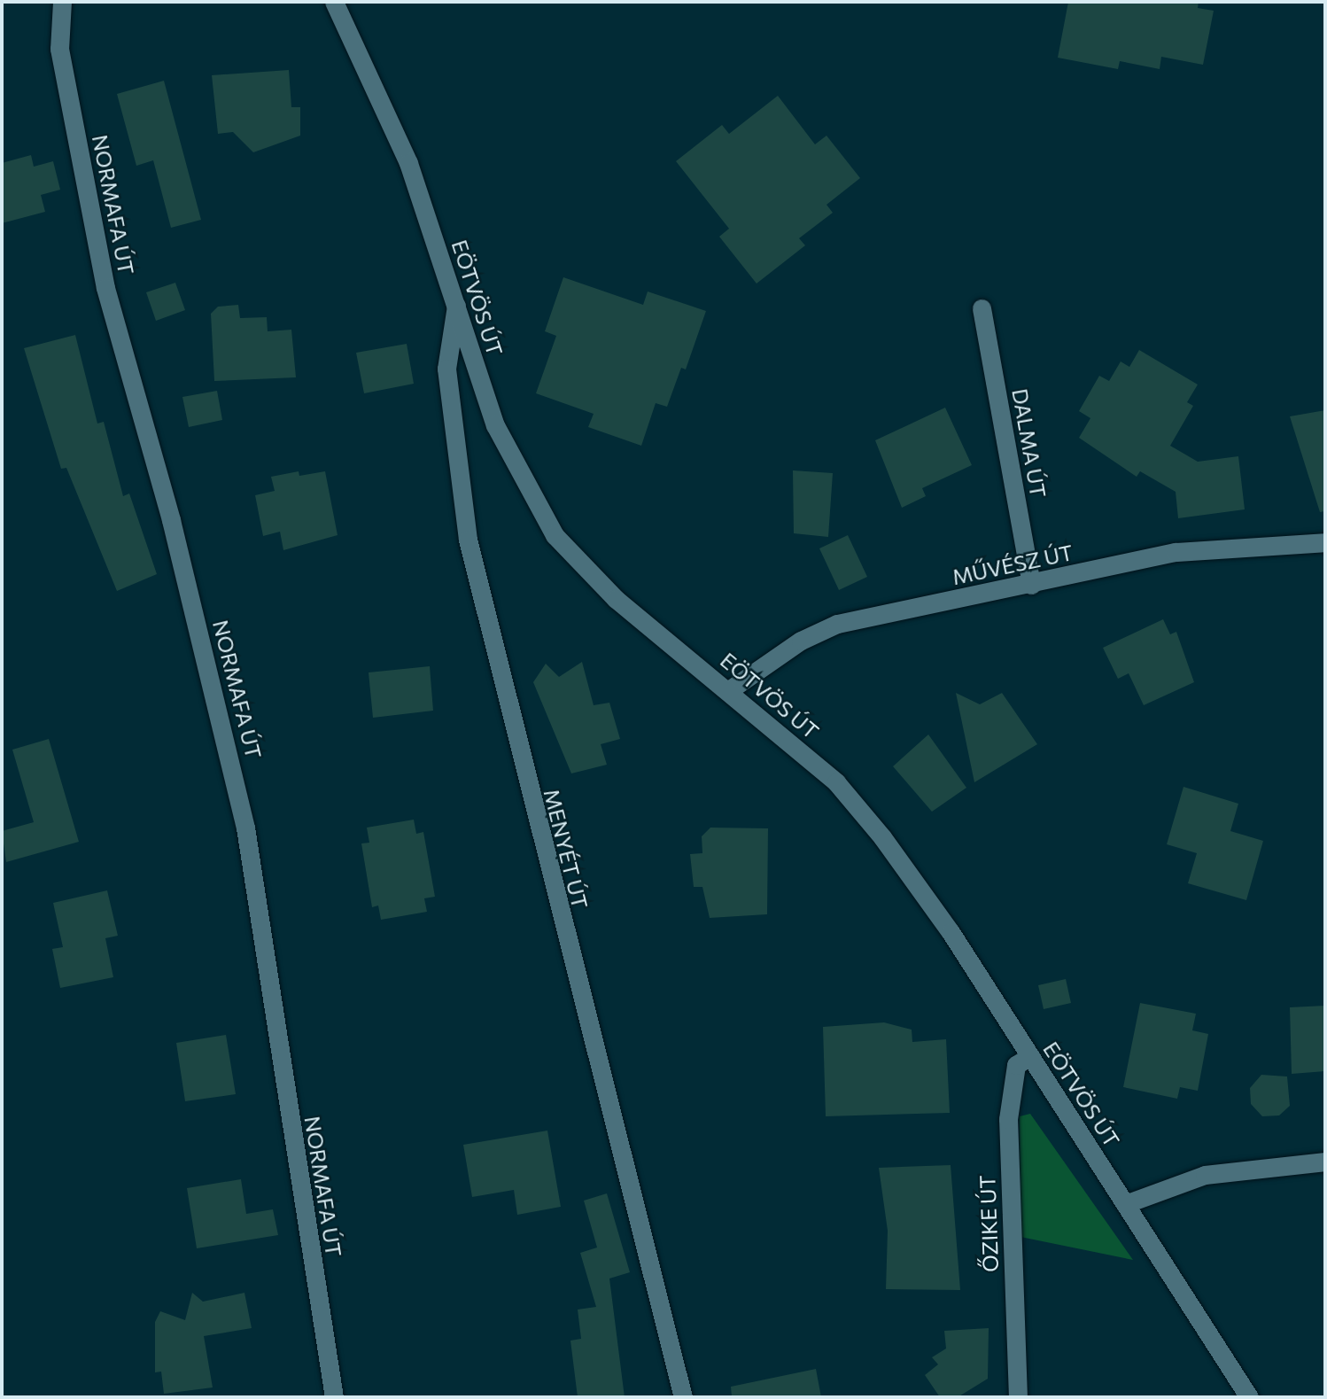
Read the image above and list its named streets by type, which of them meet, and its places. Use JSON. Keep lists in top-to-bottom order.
{
  "streets": {
    "street": [
      "NORMAFA ÚT",
      "EÖTVÖS ÚT",
      "DALMA ÚT",
      "MŰVÉSZ ÚT",
      "MENYÉT ÚT",
      "ŐZIKE ÚT"
    ]
  },
  "crossings": [
    ["EÖTVÖS ÚT", "MŰVÉSZ ÚT"],
    ["EÖTVÖS ÚT", "MENYÉT ÚT"],
    ["EÖTVÖS ÚT", "ŐZIKE ÚT"],
    ["DALMA ÚT", "MŰVÉSZ ÚT"]
  ]
}
